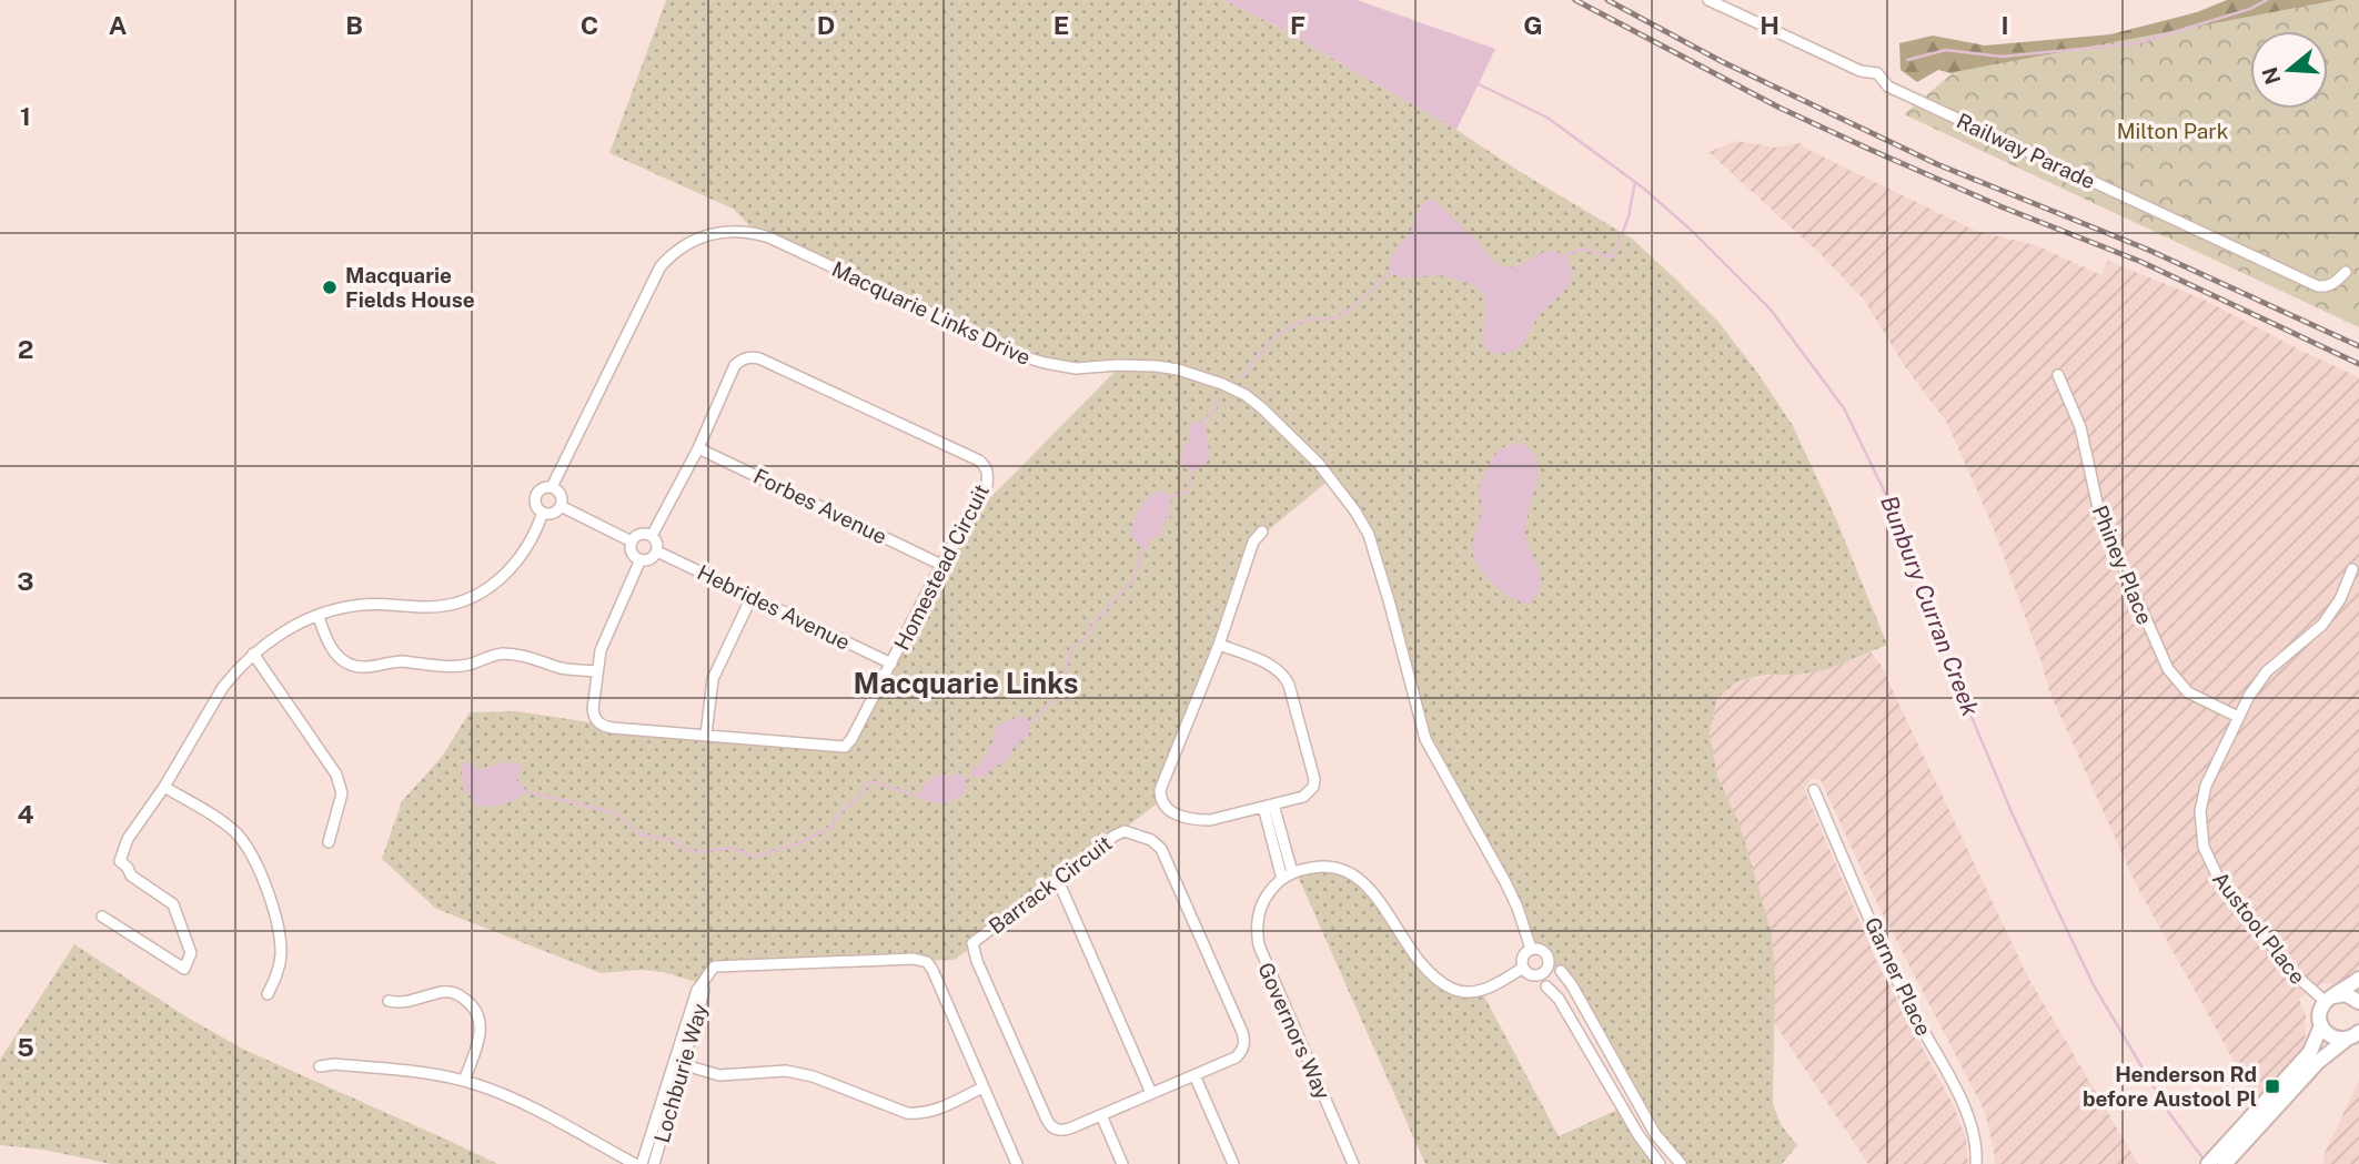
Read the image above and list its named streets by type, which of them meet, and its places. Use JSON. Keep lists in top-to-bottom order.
{
  "streets": {
    "street": [
      "Railway Parade",
      "Macquarie Links Drive",
      "Forbes Avenue",
      "Phiney Place",
      "Homestead Circuit",
      "Hebrides Avenue",
      "Barrack Circuit",
      "Austool Place",
      "Garner Place",
      "Governors Way",
      "Lochburie Way"
    ]
  },
  "crossings": [
    ["Macquarie Links Drive", "Governors Way"],
    ["Forbes Avenue", "Homestead Circuit"],
    ["Phiney Place", "Austool Place"],
    ["Homestead Circuit", "Hebrides Avenue"]
  ],
  "districts": ["Macquarie Links"],
  "water": ["Bunbury Curran Creek"],
  "parks": ["Milton Park"],
  "places": {
    "other": ["Macquarie Fields House"],
    "transit": ["Henderson Rd before Austool Pl"]
  },
  "north": "left",
  "grid": {
    "columns": [
      "A",
      "B",
      "C",
      "D",
      "E",
      "F",
      "G",
      "H",
      "I"
    ],
    "rows": [
      "1",
      "2",
      "3",
      "4",
      "5"
    ]
  }
}
